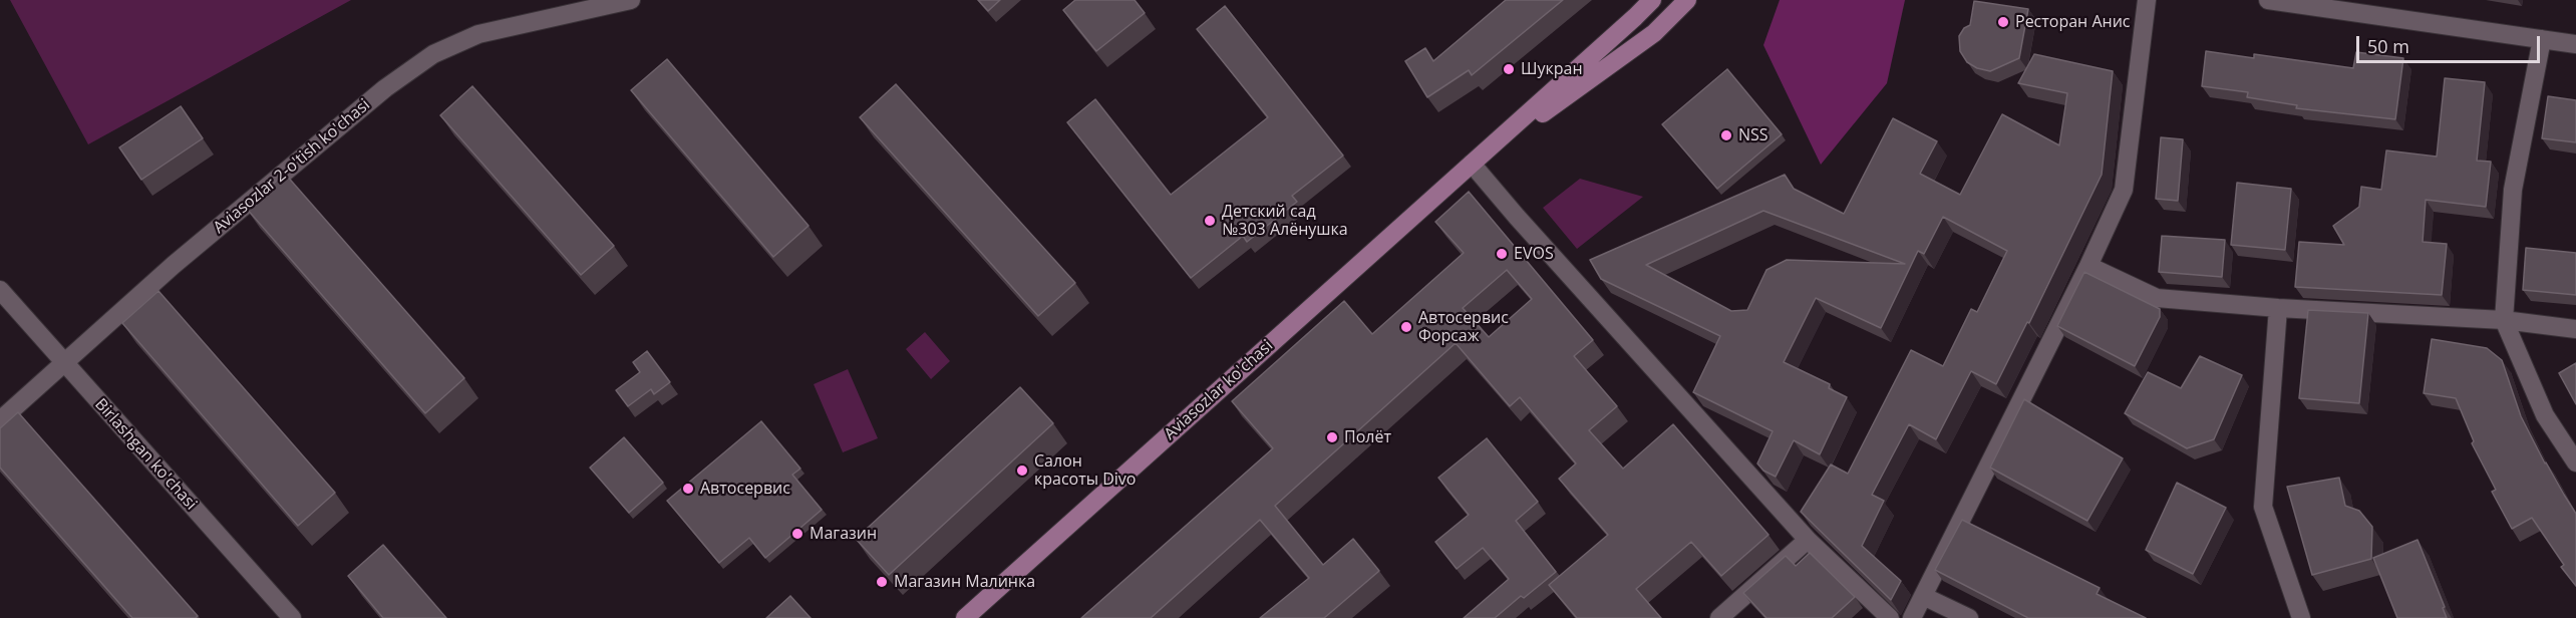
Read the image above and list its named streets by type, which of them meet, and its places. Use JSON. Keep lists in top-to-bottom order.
{
  "streets": {
    "main road": ["Aviasozlar ko'chasi"],
    "street": ["Aviasozlar 2-o'tish ko'chasi", "Birlashgan ko'chasi"]
  },
  "crossings": [
    ["Aviasozlar 2-o'tish ko'chasi", "Birlashgan ko'chasi"]
  ],
  "places": [
    "Ресторан Анис",
    "Шукран",
    "NSS",
    "Детский сад №303 Алёнушка",
    "EVOS",
    "Автосервис Форсаж",
    "Полёт",
    "Салон красоты Divo",
    "Автосервис",
    "Магазин",
    "Магазин Малинка"
  ],
  "scale_bar": "50 m"
}
